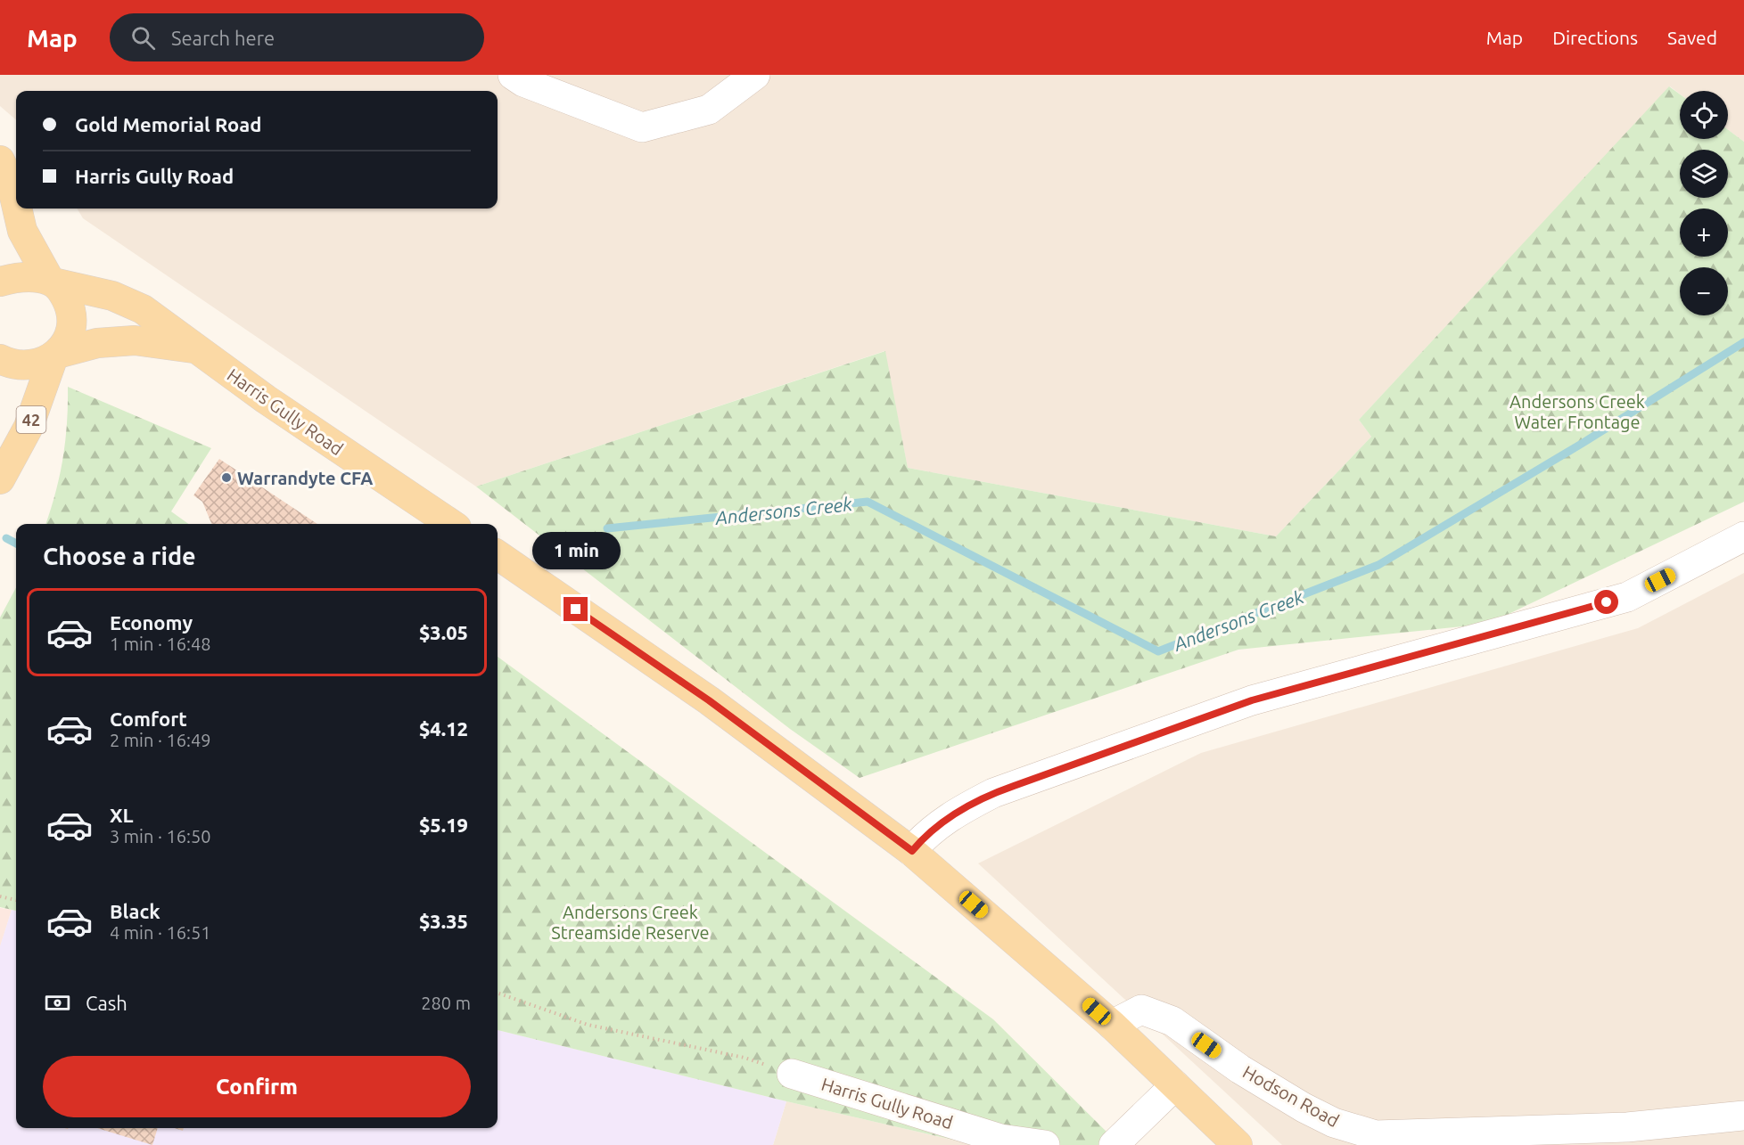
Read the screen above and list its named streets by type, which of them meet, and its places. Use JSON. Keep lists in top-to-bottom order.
{
  "streets": {
    "main road": ["Harris Gully Road", "42"],
    "street": ["Hodson Road"]
  },
  "crossings": [
    ["Harris Gully Road", "42"]
  ],
  "water": ["Andersons Creek"],
  "parks": ["Andersons Creek Water Frontage", "Andersons Creek Streamside Reserve"],
  "places": ["Warrandyte CFA"],
  "page": {
    "header": "Map",
    "search": "Search here",
    "nav": ["Map", "Directions", "Saved"],
    "map_buttons": ["+", "−"],
    "banner": ["Gold Memorial Road", "Harris Gully Road"],
    "heading": "Choose a ride",
    "bubble": "1 min",
    "list": [
      {
        "name": "Economy",
        "note": "1 min · 16:48",
        "value": "$3.05"
      },
      {
        "name": "Comfort",
        "note": "2 min · 16:49",
        "value": "$4.12"
      },
      {
        "name": "XL",
        "note": "3 min · 16:50",
        "value": "$5.19"
      },
      {
        "name": "Black",
        "note": "4 min · 16:51",
        "value": "$3.35"
      }
    ],
    "pay": ["Cash", "280 m"],
    "buttons": "Confirm"
  }
}
